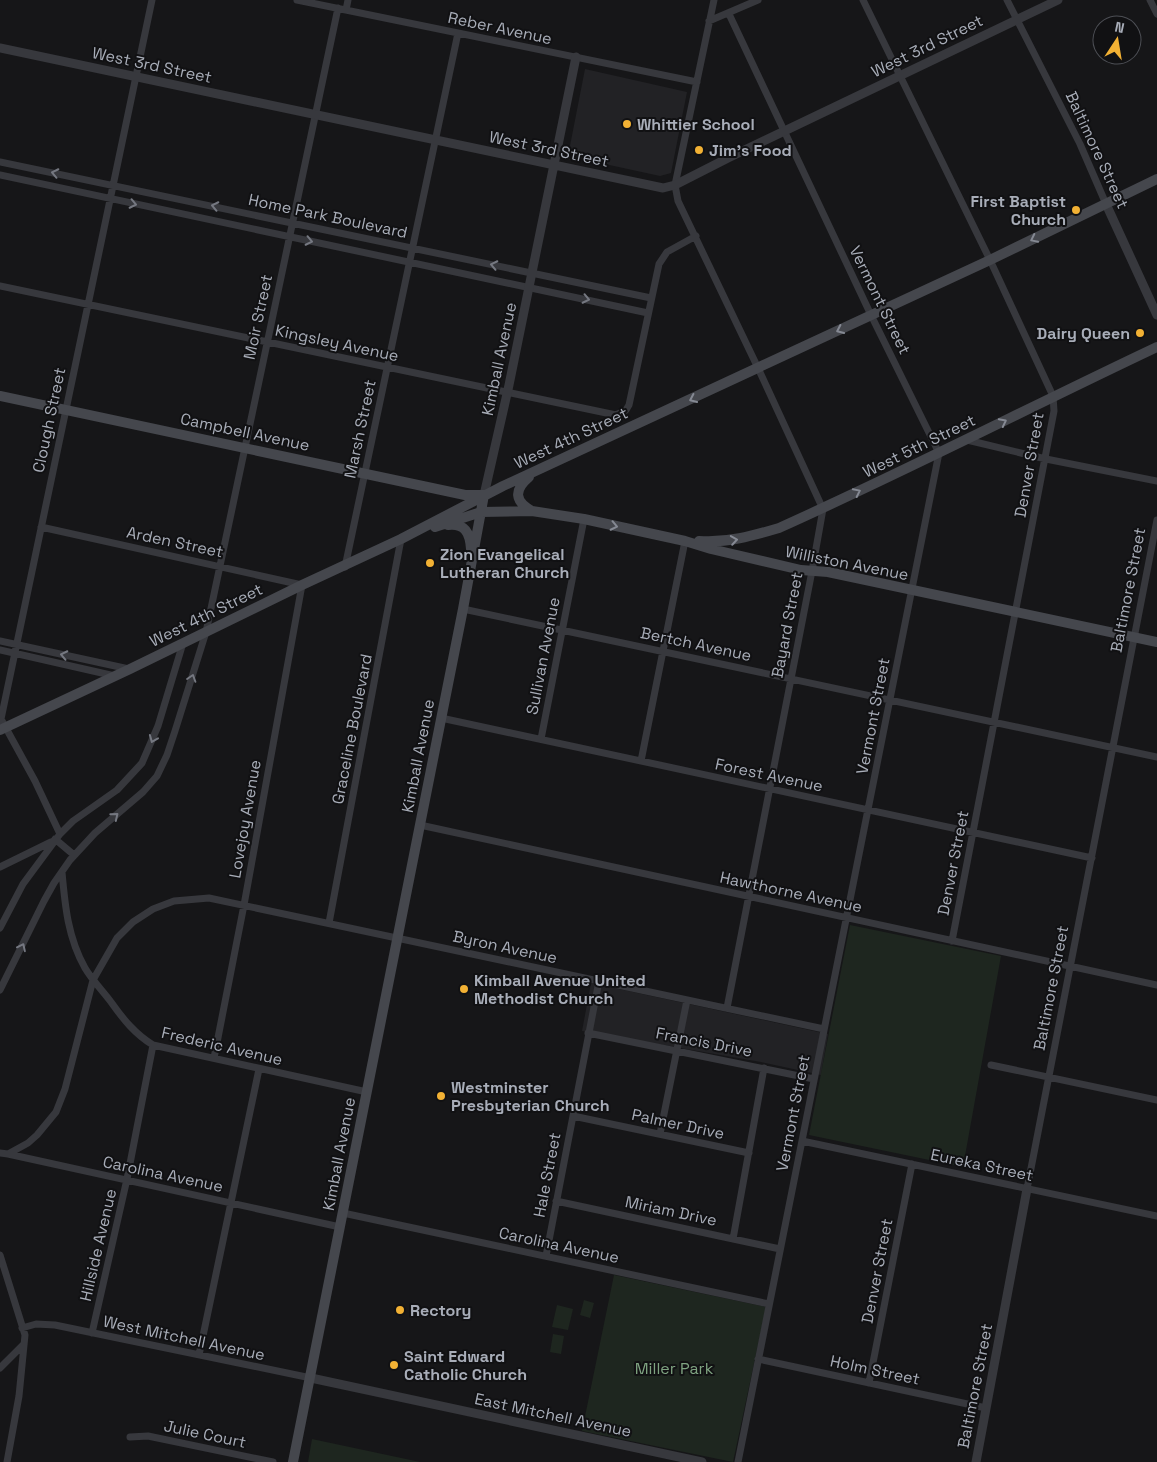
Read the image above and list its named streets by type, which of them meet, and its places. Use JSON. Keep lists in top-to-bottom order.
{
  "streets": {
    "main road": [
      "Kimball Avenue",
      "Campbell Avenue",
      "West 4th Street",
      "West 5th Street",
      "Williston Avenue"
    ],
    "street": [
      "Reber Avenue",
      "West 3rd Street",
      "Baltimore Street",
      "Home Park Boulevard",
      "Vermont Street",
      "Moir Street",
      "Kingsley Avenue",
      "Clough Street",
      "Marsh Street",
      "Denver Street",
      "Arden Street",
      "Bayard Street",
      "Bertch Avenue",
      "Sullivan Avenue",
      "Graceline Boulevard",
      "Forest Avenue",
      "Lovejoy Avenue",
      "Hawthorne Avenue",
      "Byron Avenue",
      "Francis Drive",
      "Frederic Avenue",
      "Palmer Drive",
      "Eureka Street",
      "Carolina Avenue",
      "Hale Street",
      "Miriam Drive",
      "Hillside Avenue",
      "West Mitchell Avenue",
      "Holm Street",
      "East Mitchell Avenue",
      "Julie Court"
    ]
  },
  "crossings": [
    ["Reber Avenue", "Moir Street"],
    ["Reber Avenue", "Kimball Avenue"],
    ["Reber Avenue", "Marsh Street"],
    ["West 3rd Street", "Baltimore Street"],
    ["West 3rd Street", "Vermont Street"],
    ["West 3rd Street", "Moir Street"],
    ["West 3rd Street", "Kimball Avenue"],
    ["West 3rd Street", "Clough Street"],
    ["West 3rd Street", "Marsh Street"],
    ["West 3rd Street", "Denver Street"],
    ["Baltimore Street", "West 4th Street"],
    ["Baltimore Street", "Williston Avenue"],
    ["Baltimore Street", "Bertch Avenue"],
    ["Baltimore Street", "Forest Avenue"],
    ["Baltimore Street", "Hawthorne Avenue"],
    ["Baltimore Street", "Eureka Street"],
    ["Baltimore Street", "Holm Street"],
    ["Home Park Boulevard", "Moir Street"],
    ["Home Park Boulevard", "Kingsley Avenue"],
    ["Home Park Boulevard", "Kimball Avenue"],
    ["Home Park Boulevard", "Clough Street"],
    ["Home Park Boulevard", "Marsh Street"],
    ["Vermont Street", "West 4th Street"],
    ["Vermont Street", "West 5th Street"],
    ["Vermont Street", "Williston Avenue"],
    ["Vermont Street", "Bertch Avenue"],
    ["Vermont Street", "Forest Avenue"],
    ["Vermont Street", "Hawthorne Avenue"],
    ["Vermont Street", "Byron Avenue"],
    ["Vermont Street", "Francis Drive"],
    ["Vermont Street", "Eureka Street"],
    ["Vermont Street", "Carolina Avenue"],
    ["Vermont Street", "Miriam Drive"],
    ["Vermont Street", "Holm Street"],
    ["Moir Street", "Kingsley Avenue"],
    ["Moir Street", "Campbell Avenue"],
    ["Moir Street", "West 4th Street"],
    ["Moir Street", "Arden Street"],
    ["Moir Street", "Frederic Avenue"],
    ["Kingsley Avenue", "Kimball Avenue"],
    ["Kingsley Avenue", "Clough Street"],
    ["Kingsley Avenue", "Marsh Street"],
    ["Kimball Avenue", "Campbell Avenue"],
    ["Kimball Avenue", "West 4th Street"],
    ["Kimball Avenue", "Williston Avenue"],
    ["Kimball Avenue", "Bertch Avenue"],
    ["Kimball Avenue", "Forest Avenue"],
    ["Kimball Avenue", "Hawthorne Avenue"],
    ["Kimball Avenue", "Byron Avenue"],
    ["Kimball Avenue", "Frederic Avenue"],
    ["Kimball Avenue", "Carolina Avenue"],
    ["Kimball Avenue", "West Mitchell Avenue"],
    ["Kimball Avenue", "East Mitchell Avenue"],
    ["Clough Street", "Campbell Avenue"],
    ["Clough Street", "West 4th Street"],
    ["Clough Street", "Arden Street"],
    ["Marsh Street", "Campbell Avenue"],
    ["Marsh Street", "West 4th Street"],
    ["Campbell Avenue", "West 4th Street"],
    ["West 4th Street", "Denver Street"],
    ["West 4th Street", "Arden Street"],
    ["West 4th Street", "Williston Avenue"],
    ["West 4th Street", "Graceline Boulevard"],
    ["West 4th Street", "Lovejoy Avenue"],
    ["West 5th Street", "Denver Street"],
    ["West 5th Street", "Williston Avenue"],
    ["West 5th Street", "Bayard Street"],
    ["Denver Street", "Williston Avenue"],
    ["Denver Street", "Bertch Avenue"],
    ["Denver Street", "Forest Avenue"],
    ["Denver Street", "Hawthorne Avenue"],
    ["Denver Street", "Eureka Street"],
    ["Denver Street", "Holm Street"],
    ["Arden Street", "Lovejoy Avenue"],
    ["Williston Avenue", "Bayard Street"],
    ["Williston Avenue", "Sullivan Avenue"],
    ["Williston Avenue", "Graceline Boulevard"],
    ["Bayard Street", "Bertch Avenue"],
    ["Bayard Street", "Forest Avenue"],
    ["Bayard Street", "Hawthorne Avenue"],
    ["Bayard Street", "Byron Avenue"],
    ["Bertch Avenue", "Sullivan Avenue"],
    ["Sullivan Avenue", "Forest Avenue"],
    ["Graceline Boulevard", "Byron Avenue"],
    ["Lovejoy Avenue", "Byron Avenue"],
    ["Lovejoy Avenue", "Frederic Avenue"],
    ["Byron Avenue", "Frederic Avenue"],
    ["Byron Avenue", "Carolina Avenue"],
    ["Byron Avenue", "Hale Street"],
    ["Francis Drive", "Hale Street"],
    ["Frederic Avenue", "Hillside Avenue"],
    ["Palmer Drive", "Hale Street"],
    ["Carolina Avenue", "Hale Street"],
    ["Carolina Avenue", "Hillside Avenue"],
    ["Hale Street", "Miriam Drive"],
    ["Hillside Avenue", "West Mitchell Avenue"],
    ["West Mitchell Avenue", "East Mitchell Avenue"]
  ],
  "one_way": ["West 4th Street", "West 5th Street"],
  "parks": ["Miller Park"],
  "places": [
    "Whittier School",
    "Jim's Food",
    "First Baptist Church",
    "Dairy Queen",
    "Zion Evangelical Lutheran Church",
    "Kimball Avenue United Methodist Church",
    "Westminster Presbyterian Church",
    "Rectory",
    "Saint Edward Catholic Church"
  ],
  "north": "top"
}
